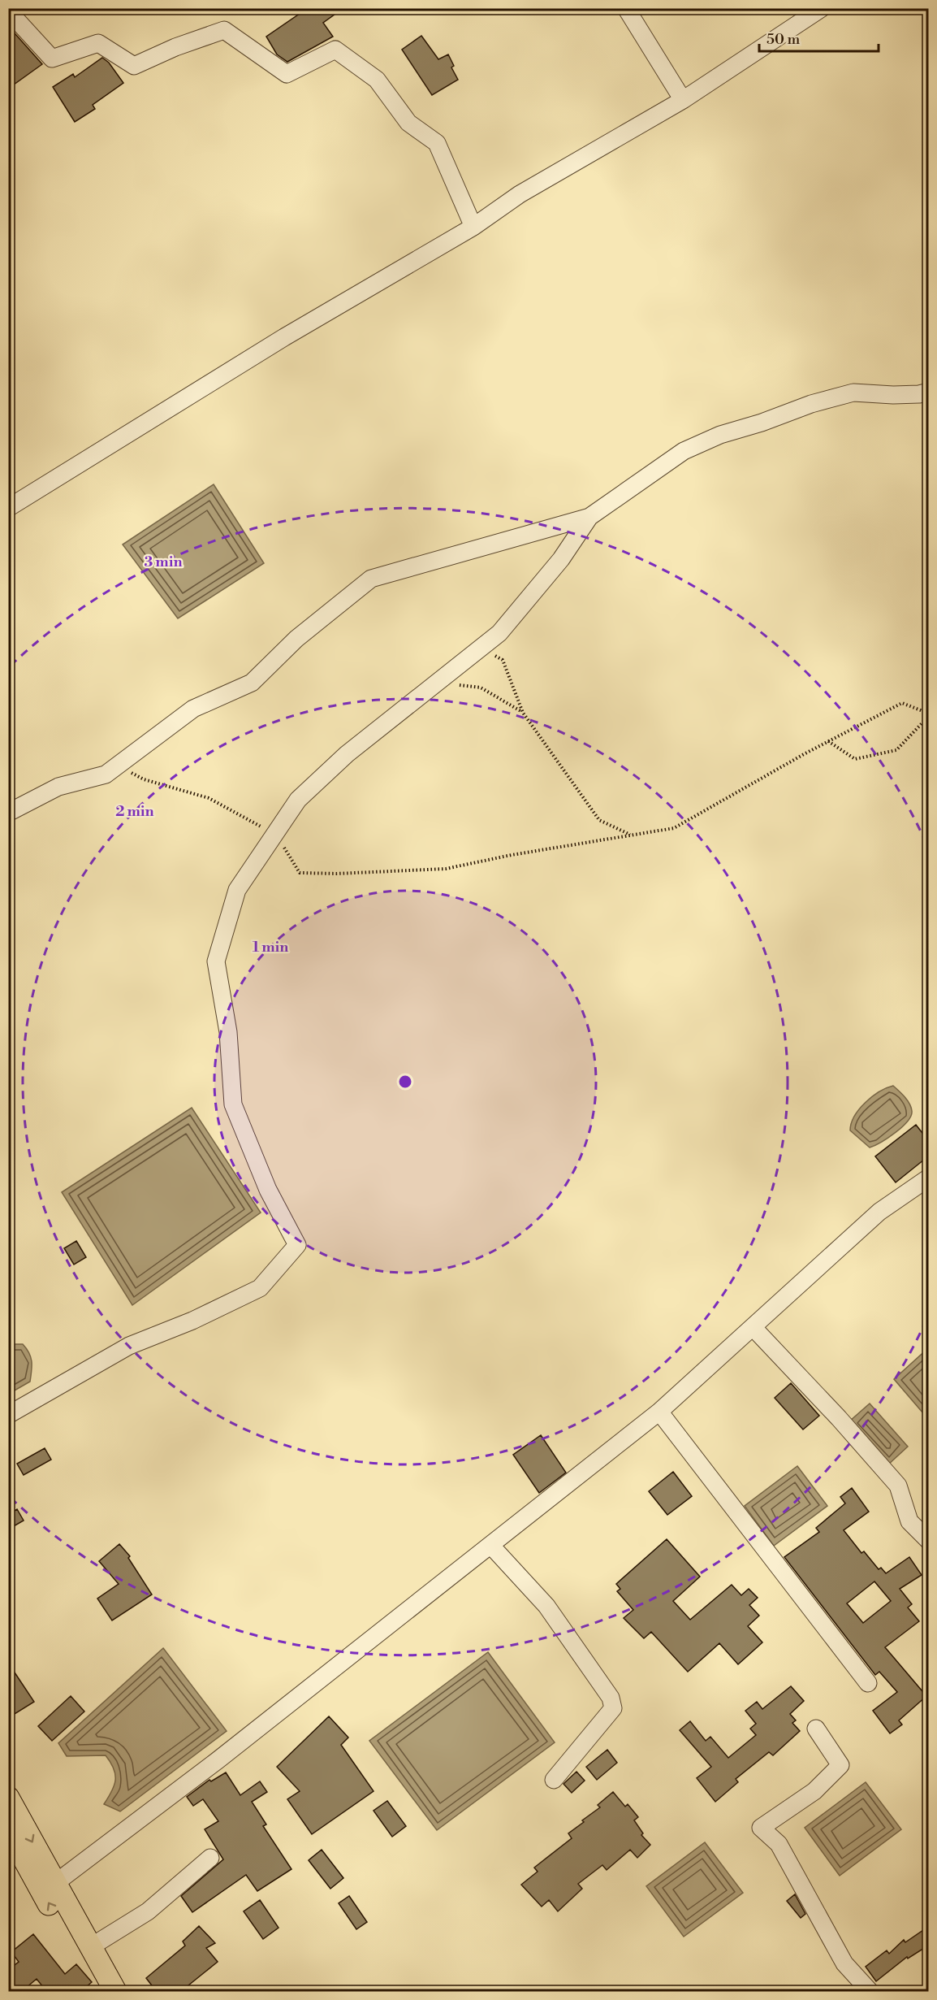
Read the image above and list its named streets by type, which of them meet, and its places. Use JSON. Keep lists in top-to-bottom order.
{
  "scale_bar": "50 m",
  "rings": ["3 min", "2 min", "1 min"]
}
